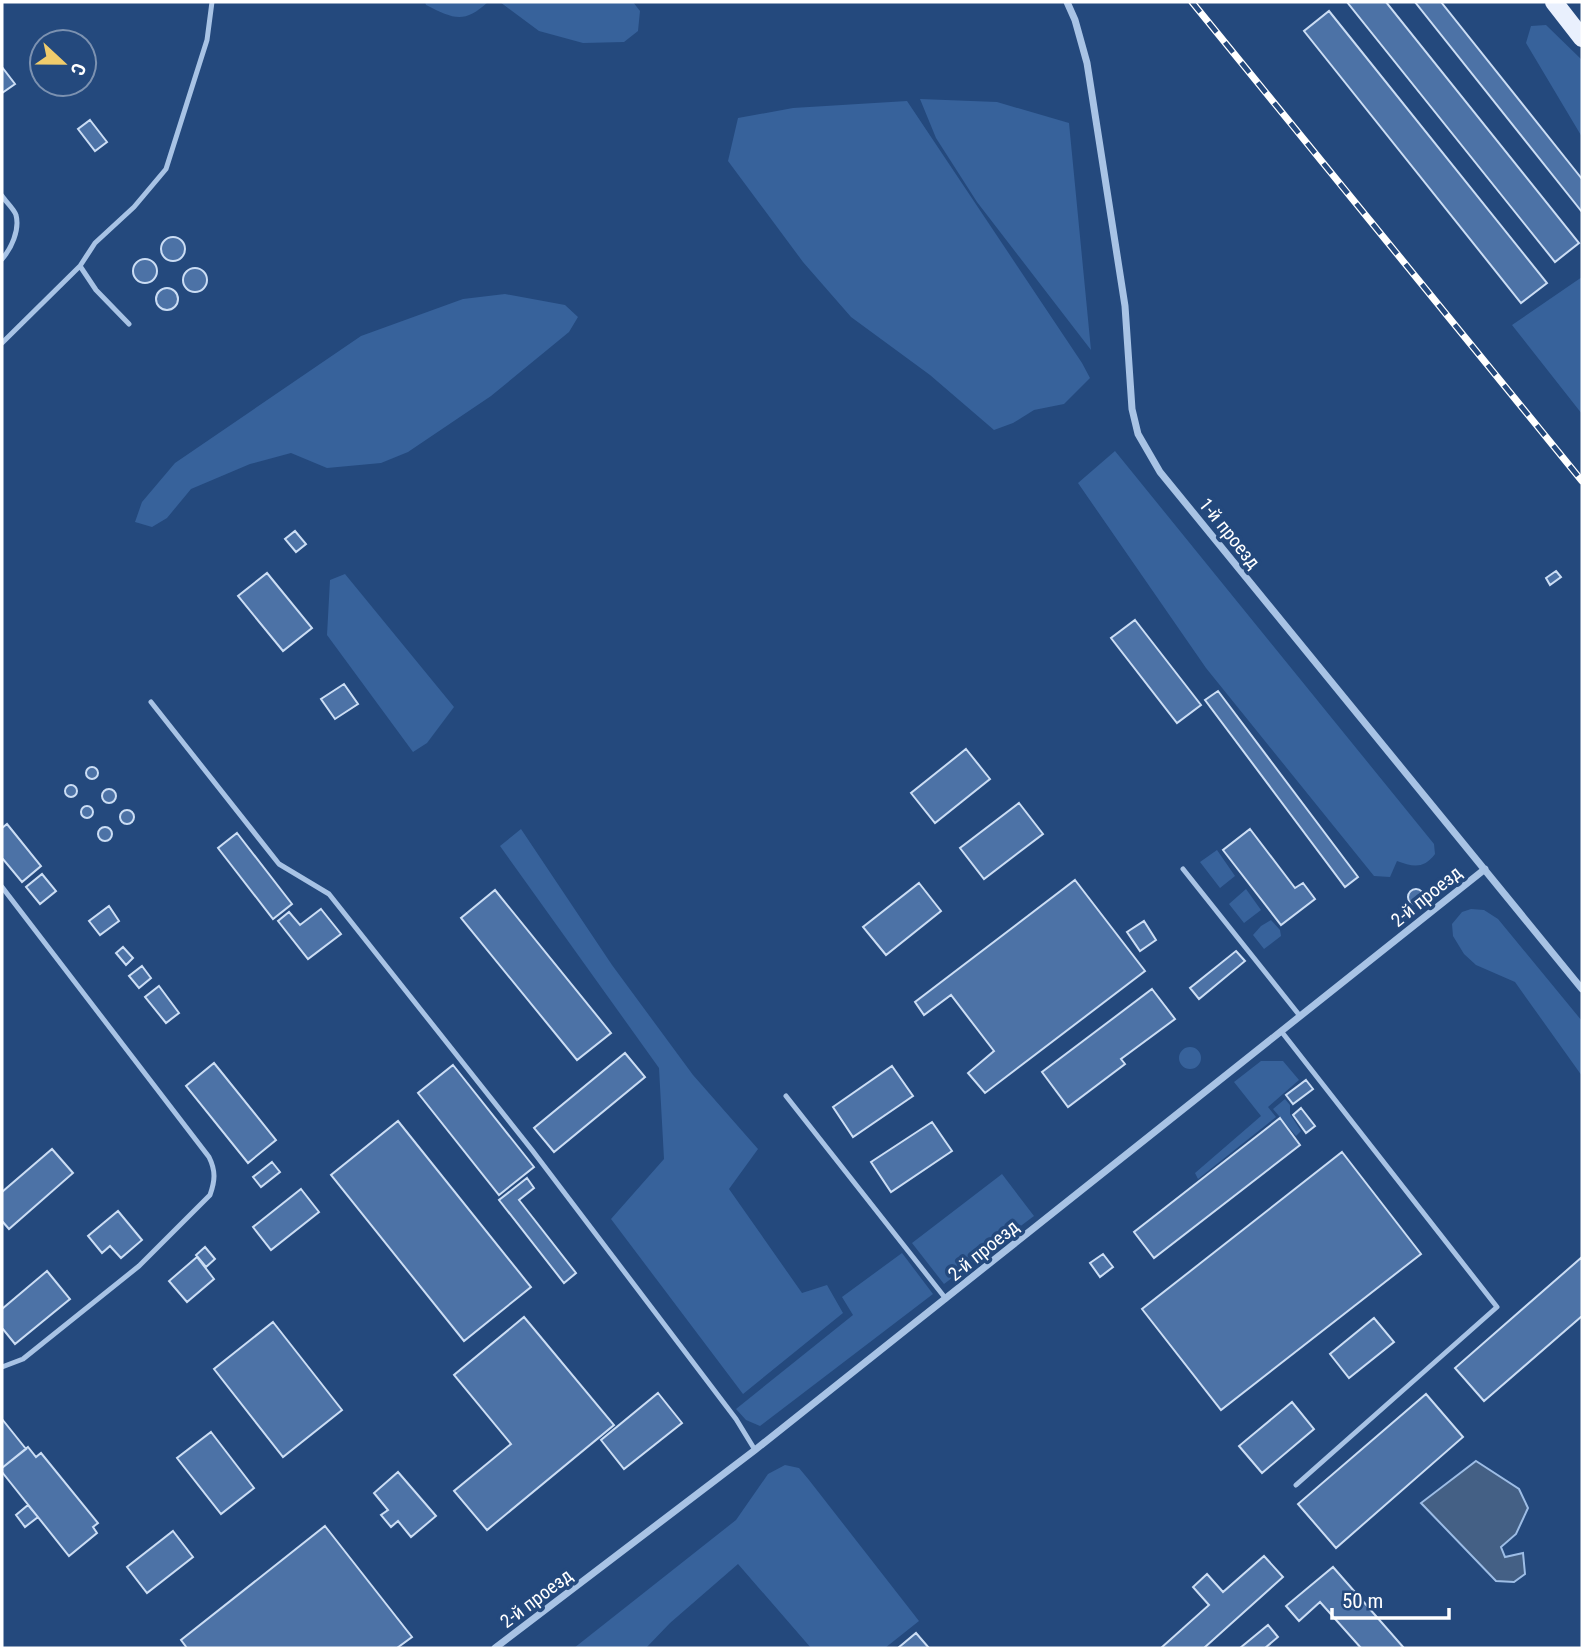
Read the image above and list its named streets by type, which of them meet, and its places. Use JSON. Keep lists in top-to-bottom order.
{
  "streets": {
    "street": ["1-й проезд", "2-й проезд"]
  },
  "crossings": [
    ["1-й проезд", "2-й проезд"]
  ],
  "scale_bar": "50 m",
  "north": "right"
}
